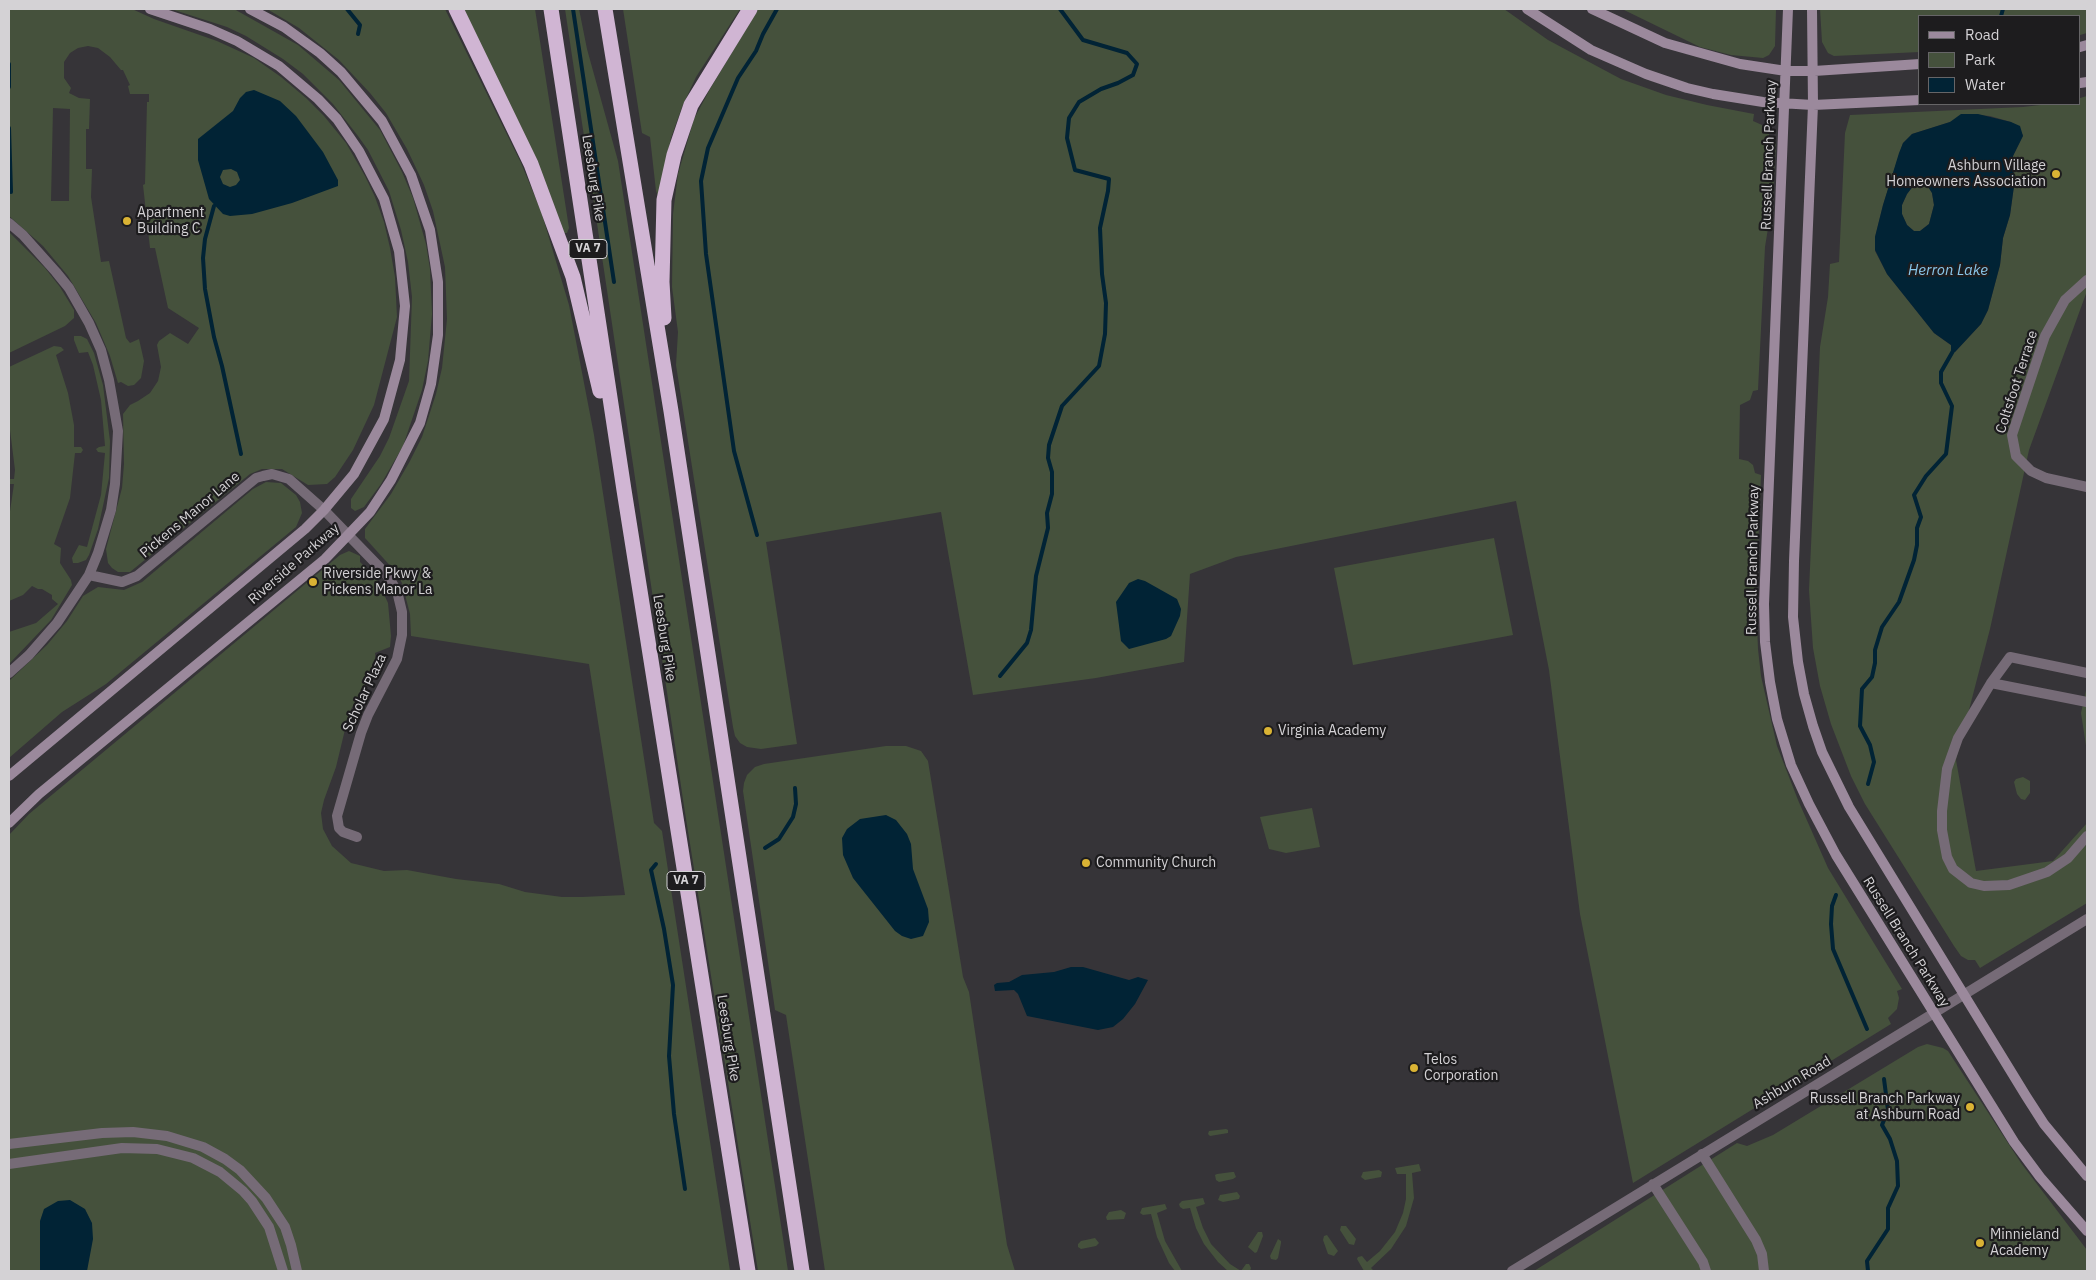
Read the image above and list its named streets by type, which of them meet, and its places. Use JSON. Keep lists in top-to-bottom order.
{
  "streets": {
    "highway": ["Leesburg Pike", "VA 7"],
    "main road": ["Russell Branch Parkway", "Riverside Parkway"],
    "street": [
      "Coltsfoot Terrace",
      "Pickens Manor Lane",
      "Scholar Plaza",
      "Ashburn Road"
    ]
  },
  "crossings": [
    ["Russell Branch Parkway", "Ashburn Road"],
    ["Pickens Manor Lane", "Riverside Parkway"],
    ["Pickens Manor Lane", "Scholar Plaza"],
    ["Riverside Parkway", "Scholar Plaza"]
  ],
  "water": ["Herron Lake"],
  "places": [
    "Ashburn Village Homeowners Association",
    "Apartment Building C",
    "Riverside Pkwy & Pickens Manor La",
    "Virginia Academy",
    "Community Church",
    "Telos Corporation",
    "Russell Branch Parkway at Ashburn Road",
    "Minnieland Academy"
  ],
  "legend": ["Road", "Park", "Water"]
}
